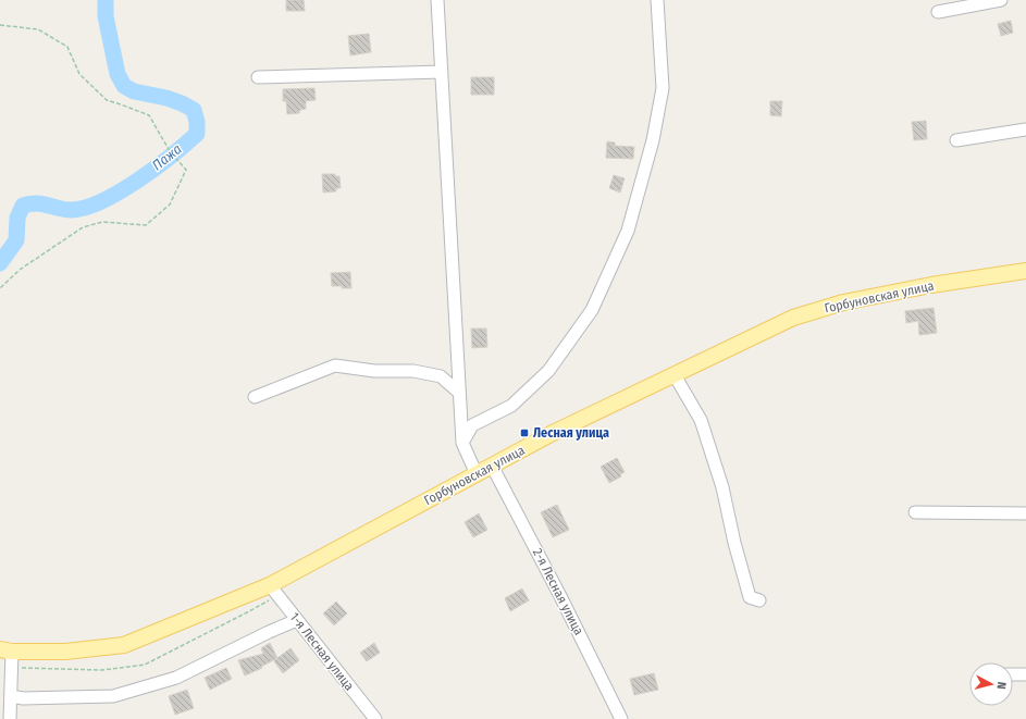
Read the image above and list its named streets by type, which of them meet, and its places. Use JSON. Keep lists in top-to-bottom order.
{
  "streets": {
    "main road": ["Горбуновская улица"],
    "street": ["2-я Лесная улица", "1-я Лесная улица"]
  },
  "crossings": [
    ["Горбуновская улица", "2-я Лесная улица"],
    ["Горбуновская улица", "1-я Лесная улица"]
  ],
  "water": ["Пажа"],
  "places": {
    "transit": ["Лесная улица"]
  },
  "north": "right"
}
